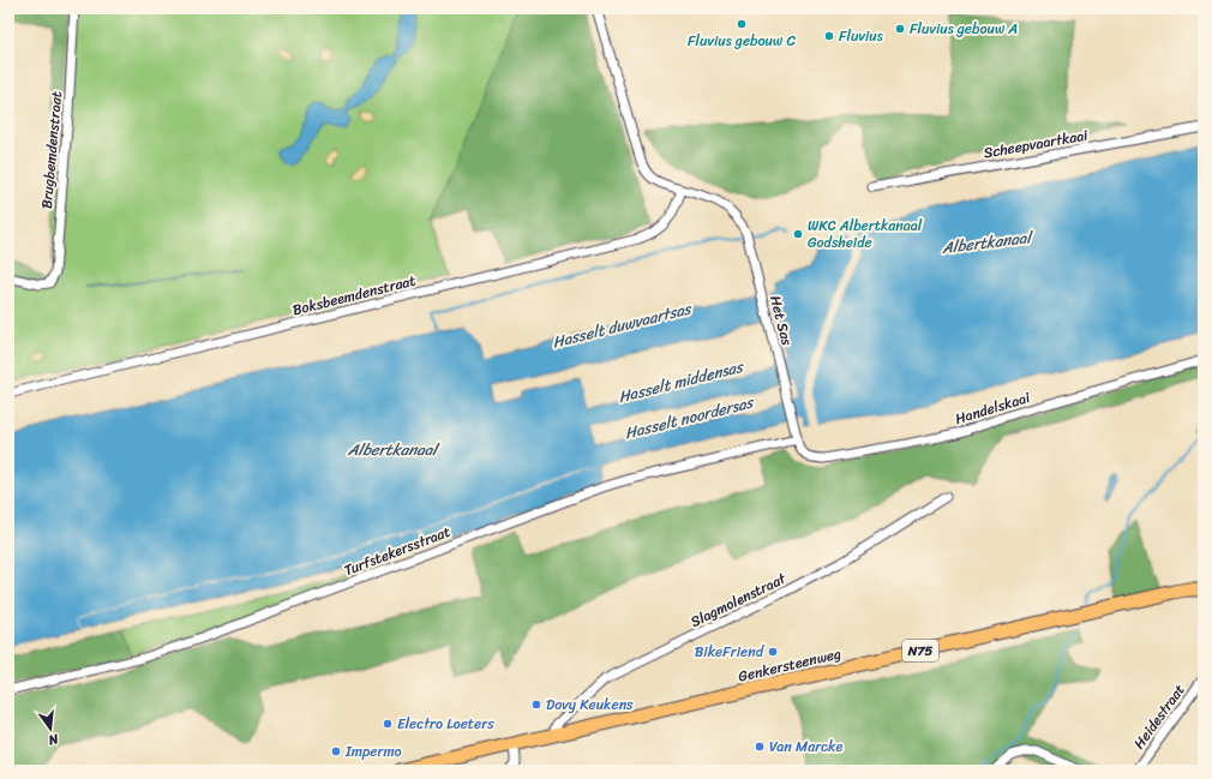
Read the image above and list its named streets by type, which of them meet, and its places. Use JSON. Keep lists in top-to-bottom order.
{
  "streets": {
    "main road": ["N75", "Genkersteenweg"],
    "street": [
      "Scheepvaartkaai",
      "Brugbemdenstraat",
      "Boksbeemdenstraat",
      "Het Sas",
      "Handelskaai",
      "Turfstekersstraat",
      "Slagmolenstraat",
      "Heidestraat"
    ]
  },
  "crossings": [
    ["Boksbeemdenstraat", "Het Sas"],
    ["Het Sas", "Handelskaai"],
    ["Het Sas", "Turfstekersstraat"],
    ["Handelskaai", "Turfstekersstraat"],
    ["Slagmolenstraat", "Genkersteenweg"]
  ],
  "water": [
    "Albertkanaal",
    "Hasselt duwvaartsas",
    "Hasselt middensas",
    "Hasselt noordersas"
  ],
  "places": [
    "Fluvius gebouw C",
    "Fluvius gebouw A",
    "Fluvius",
    "WKC Albertkanaal Godsheide",
    "BikeFriend",
    "Dovy Keukens",
    "Electro Loeters",
    "Van Marcke",
    "Impermo"
  ],
  "north": "bottom"
}
